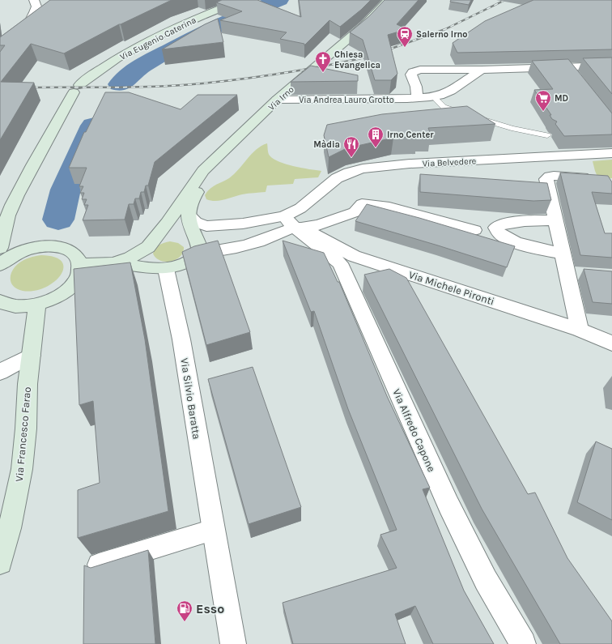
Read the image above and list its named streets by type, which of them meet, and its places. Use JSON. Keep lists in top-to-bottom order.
{
  "streets": {
    "main road": ["Via Eugenio Caterina", "Via Irno", "Via Francesco Farao"],
    "street": [
      "Via Andrea Lauro Grotto",
      "Via Belvedere",
      "Via Michele Pironti",
      "Via Silvio Baratta",
      "Via Alfredo Capone"
    ]
  },
  "crossings": [
    ["Via Irno", "Via Andrea Lauro Grotto"],
    ["Via Belvedere", "Via Michele Pironti"],
    ["Via Belvedere", "Via Alfredo Capone"],
    ["Via Michele Pironti", "Via Alfredo Capone"]
  ],
  "places": {
    "station": ["Salerno Irno"],
    "church": ["Chiesa Evangelica"],
    "supermarket": ["MD"],
    "building": ["Irno Center"],
    "restaurant": ["Màdia"],
    "fuel station": ["Esso"]
  }
}
